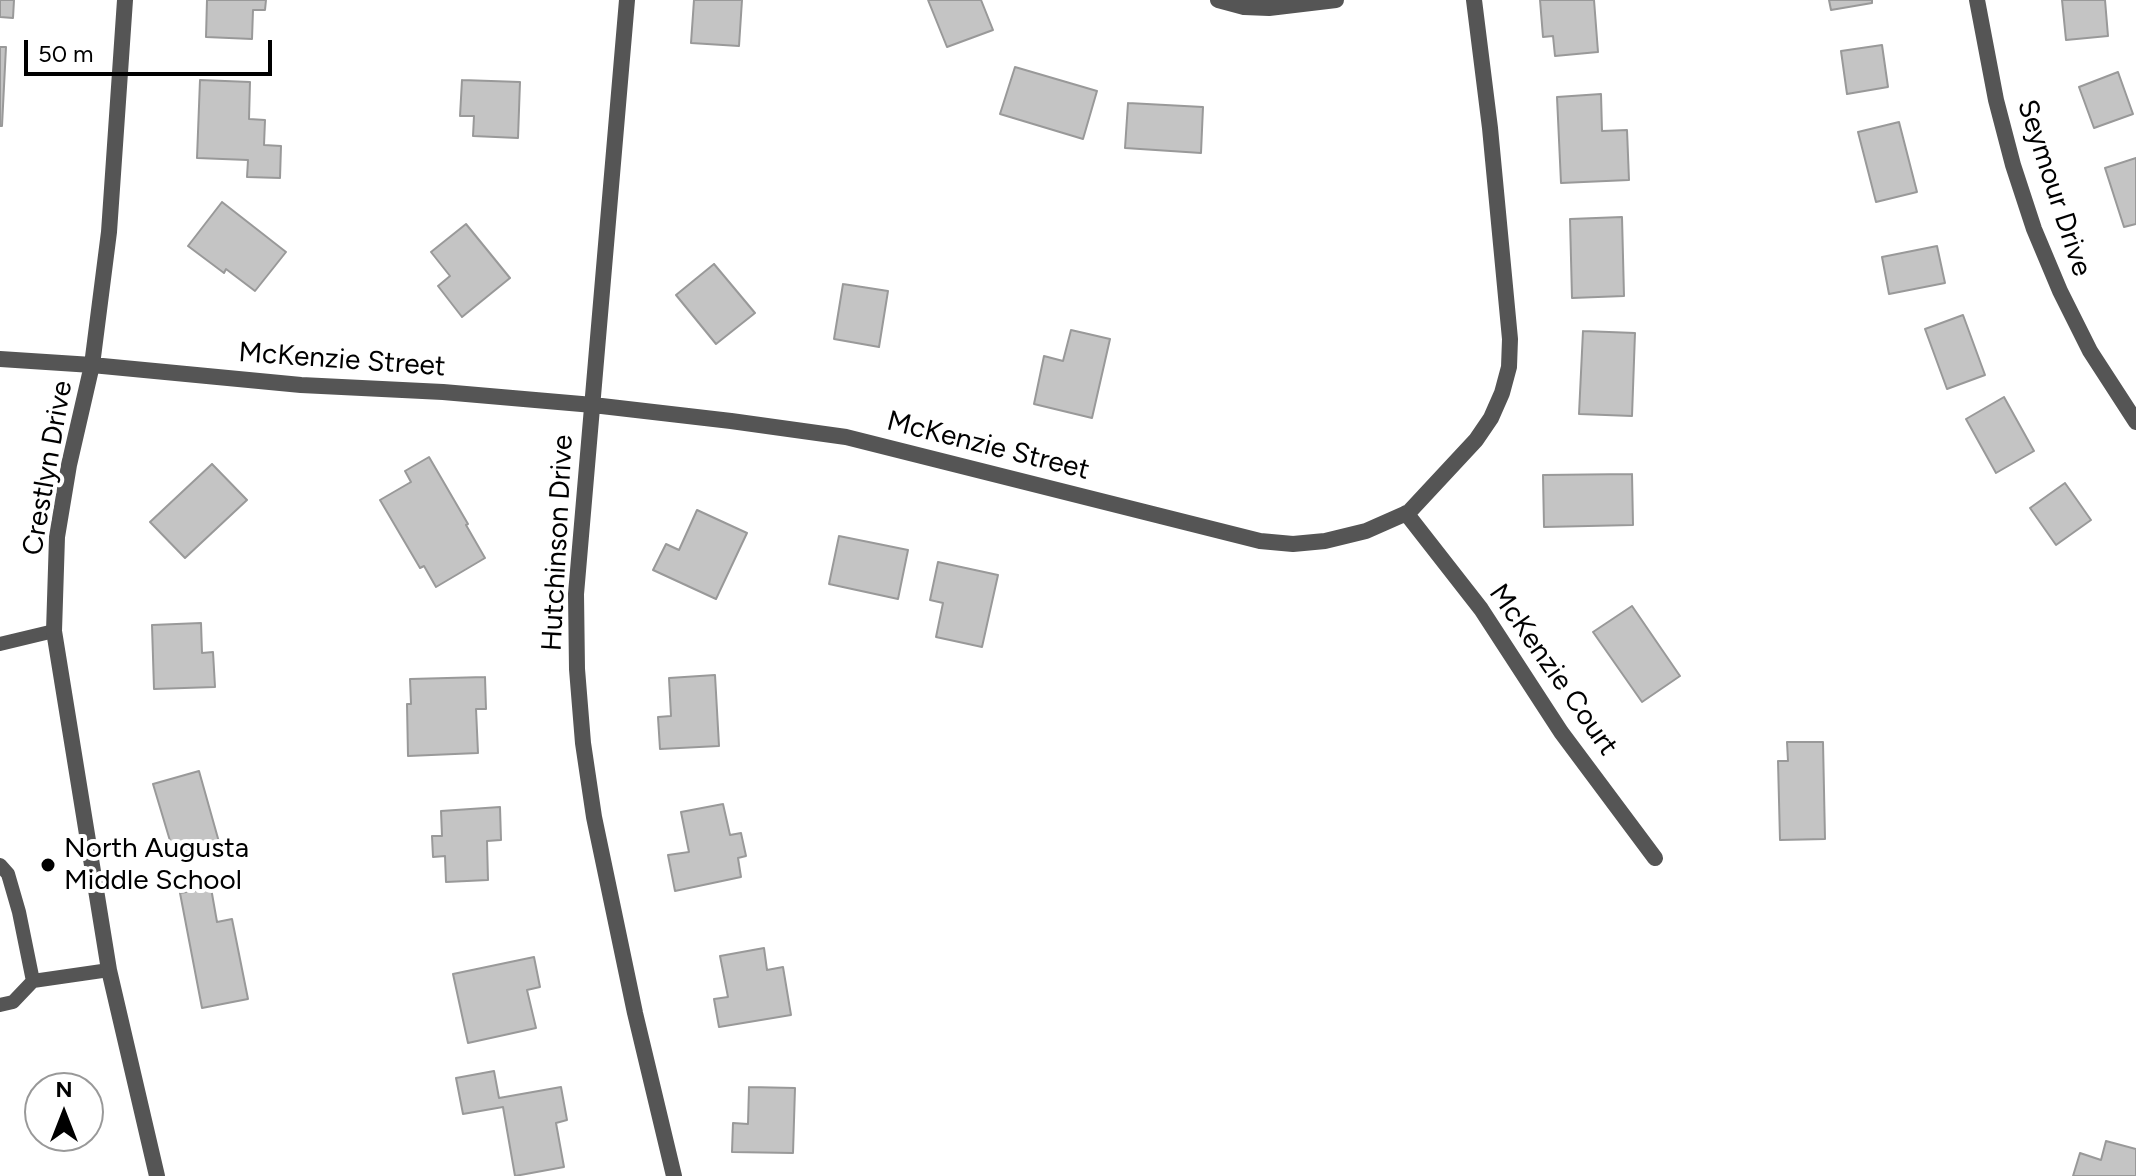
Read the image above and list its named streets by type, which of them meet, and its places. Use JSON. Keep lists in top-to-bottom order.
{
  "streets": {
    "street": [
      "Seymour Drive",
      "McKenzie Street",
      "Crestlyn Drive",
      "Hutchinson Drive",
      "McKenzie Court"
    ]
  },
  "crossings": [
    ["McKenzie Street", "Crestlyn Drive"],
    ["McKenzie Street", "Hutchinson Drive"],
    ["McKenzie Street", "McKenzie Court"]
  ],
  "places": ["North Augusta Middle School"],
  "scale_bar": "50 m",
  "north": "top"
}
